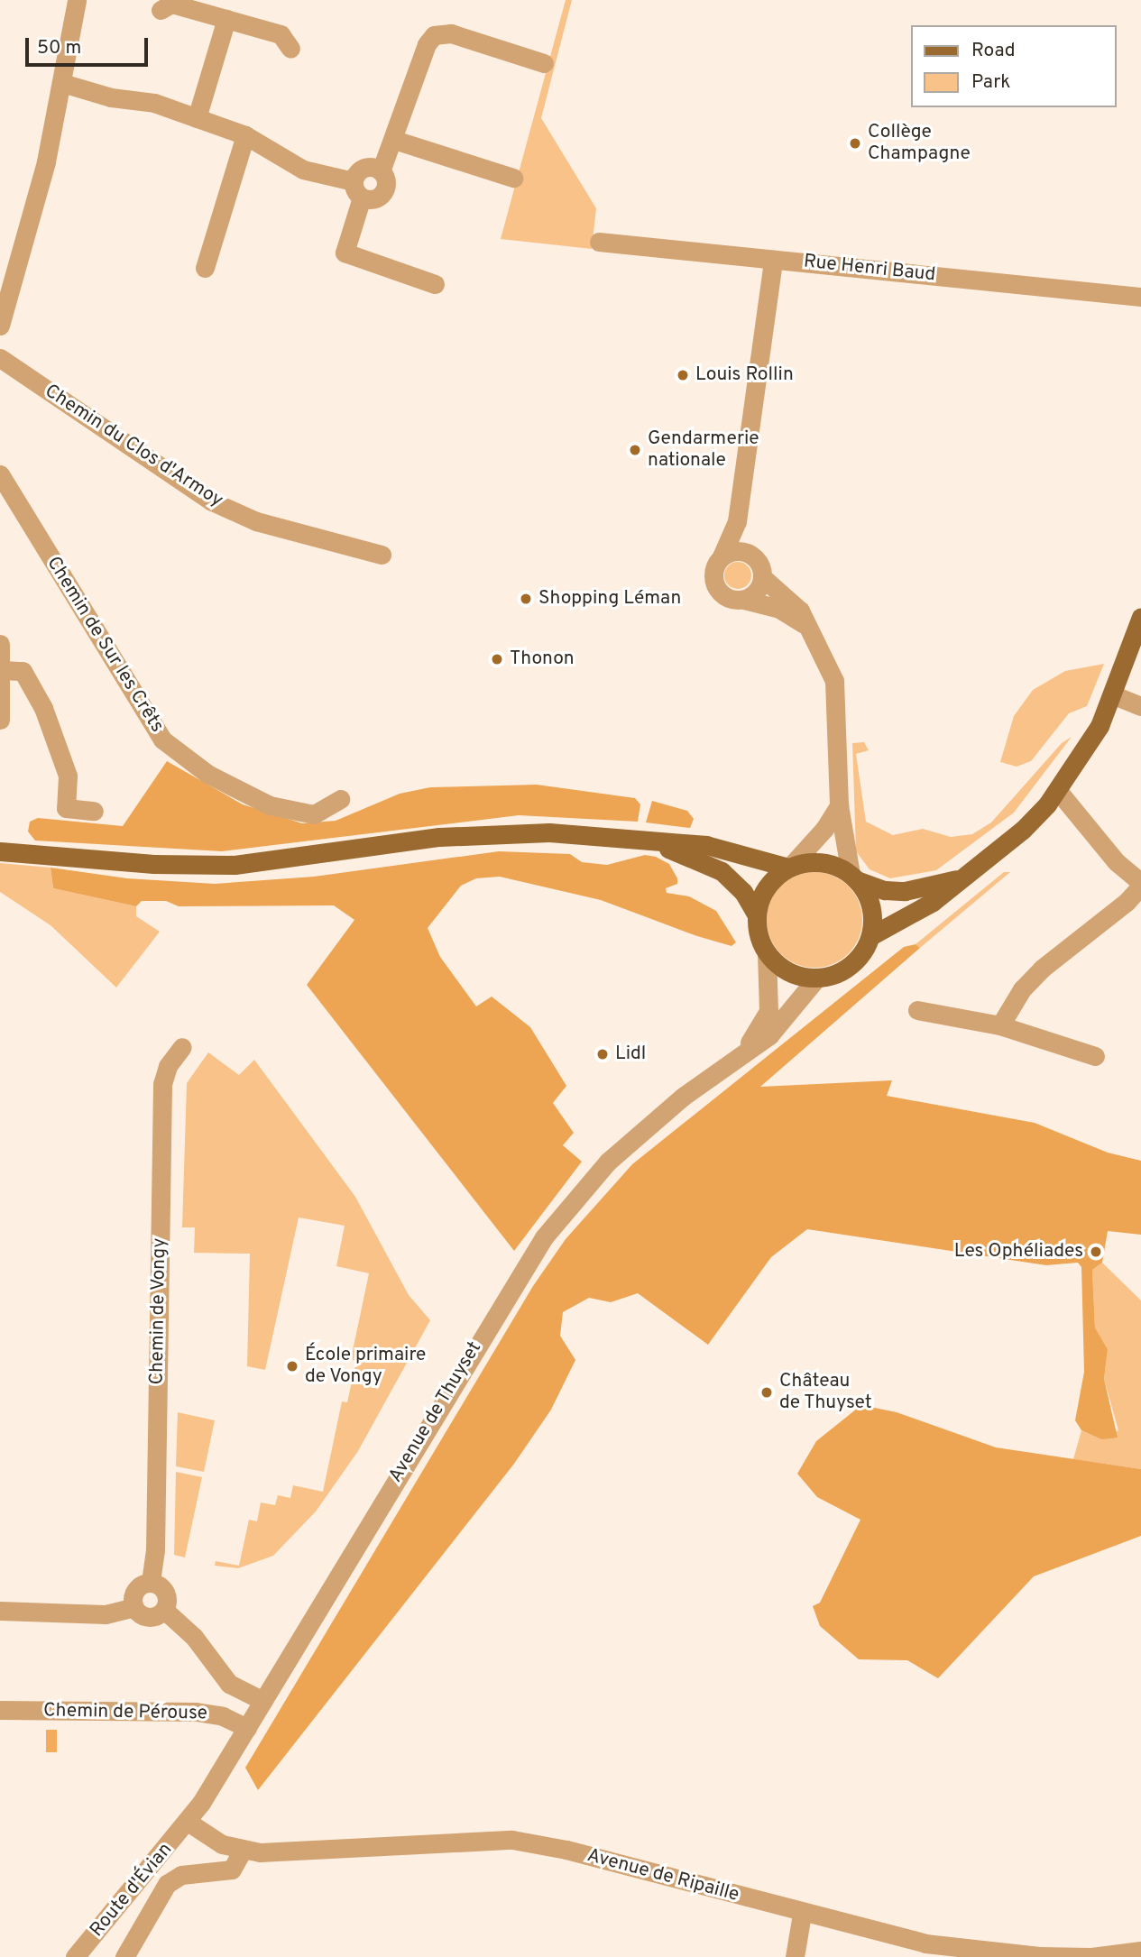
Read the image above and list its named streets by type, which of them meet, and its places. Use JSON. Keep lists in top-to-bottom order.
{
  "streets": {
    "street": [
      "Rue Henri Baud",
      "Chemin du Clos d'Armoy",
      "Chemin de Sur les Crêts",
      "Chemin de Vongy",
      "Avenue de Thuyset",
      "Chemin de Pérouse",
      "Avenue de Ripaille",
      "Route d'Évian"
    ]
  },
  "crossings": [
    ["Avenue de Thuyset", "Chemin de Pérouse"],
    ["Avenue de Thuyset", "Avenue de Ripaille"],
    ["Avenue de Thuyset", "Route d'Évian"],
    ["Avenue de Ripaille", "Route d'Évian"]
  ],
  "places": [
    "Collège Champagne",
    "Louis Rollin",
    "Gendarmerie nationale",
    "Shopping Léman",
    "Thonon",
    "Lidl",
    "Les Ophéliades",
    "École primaire de Vongy",
    "Château de Thuyset"
  ],
  "legend": ["Road", "Park"],
  "scale_bar": "50 m"
}
